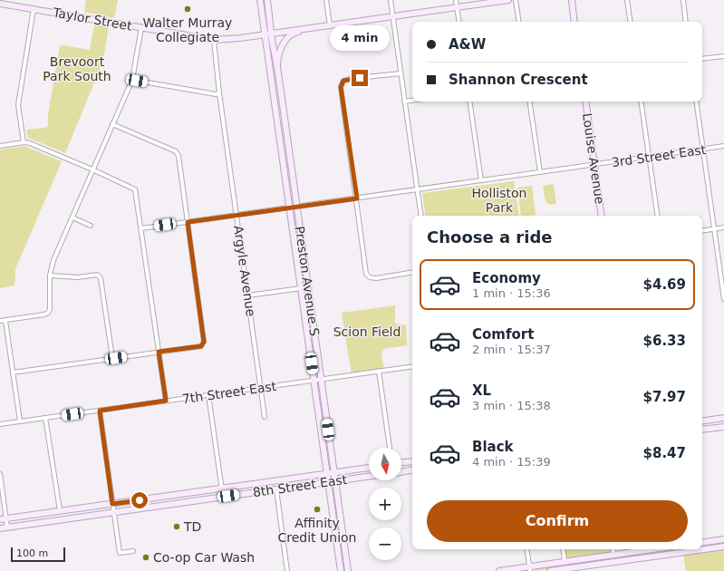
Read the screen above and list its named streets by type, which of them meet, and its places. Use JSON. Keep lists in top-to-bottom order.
{
  "streets": {
    "main road": [
      "Taylor Street",
      "Louise Avenue",
      "Preston Avenue S",
      "8th Street East"
    ],
    "street": ["3rd Street East", "Argyle Avenue", "7th Street East"]
  },
  "crossings": [
    ["Taylor Street", "Argyle Avenue"],
    ["Taylor Street", "Preston Avenue S"],
    ["3rd Street East", "Louise Avenue"],
    ["3rd Street East", "Argyle Avenue"],
    ["3rd Street East", "Preston Avenue S"],
    ["Argyle Avenue", "7th Street East"],
    ["Preston Avenue S", "7th Street East"],
    ["Preston Avenue S", "8th Street East"]
  ],
  "parks": ["Brevoort Park South", "Holliston Park", "Scion Field"],
  "places": [
    "Walter Murray Collegiate",
    "Affinity Credit Union",
    "TD",
    "Co-op Car Wash"
  ],
  "scale_bar": "100 m",
  "north": "bottom",
  "page": {
    "banner": ["A&W", "Shannon Crescent"],
    "bubble": "4 min",
    "heading": "Choose a ride",
    "list": [
      {
        "name": "Economy",
        "note": "1 min · 15:36",
        "value": "$4.69"
      },
      {
        "name": "Comfort",
        "note": "2 min · 15:37",
        "value": "$6.33"
      },
      {
        "name": "XL",
        "note": "3 min · 15:38",
        "value": "$7.97"
      },
      {
        "name": "Black",
        "note": "4 min · 15:39",
        "value": "$8.47"
      }
    ],
    "map_buttons": ["+", "−"],
    "buttons": "Confirm",
    "scale": "100 m"
  }
}
